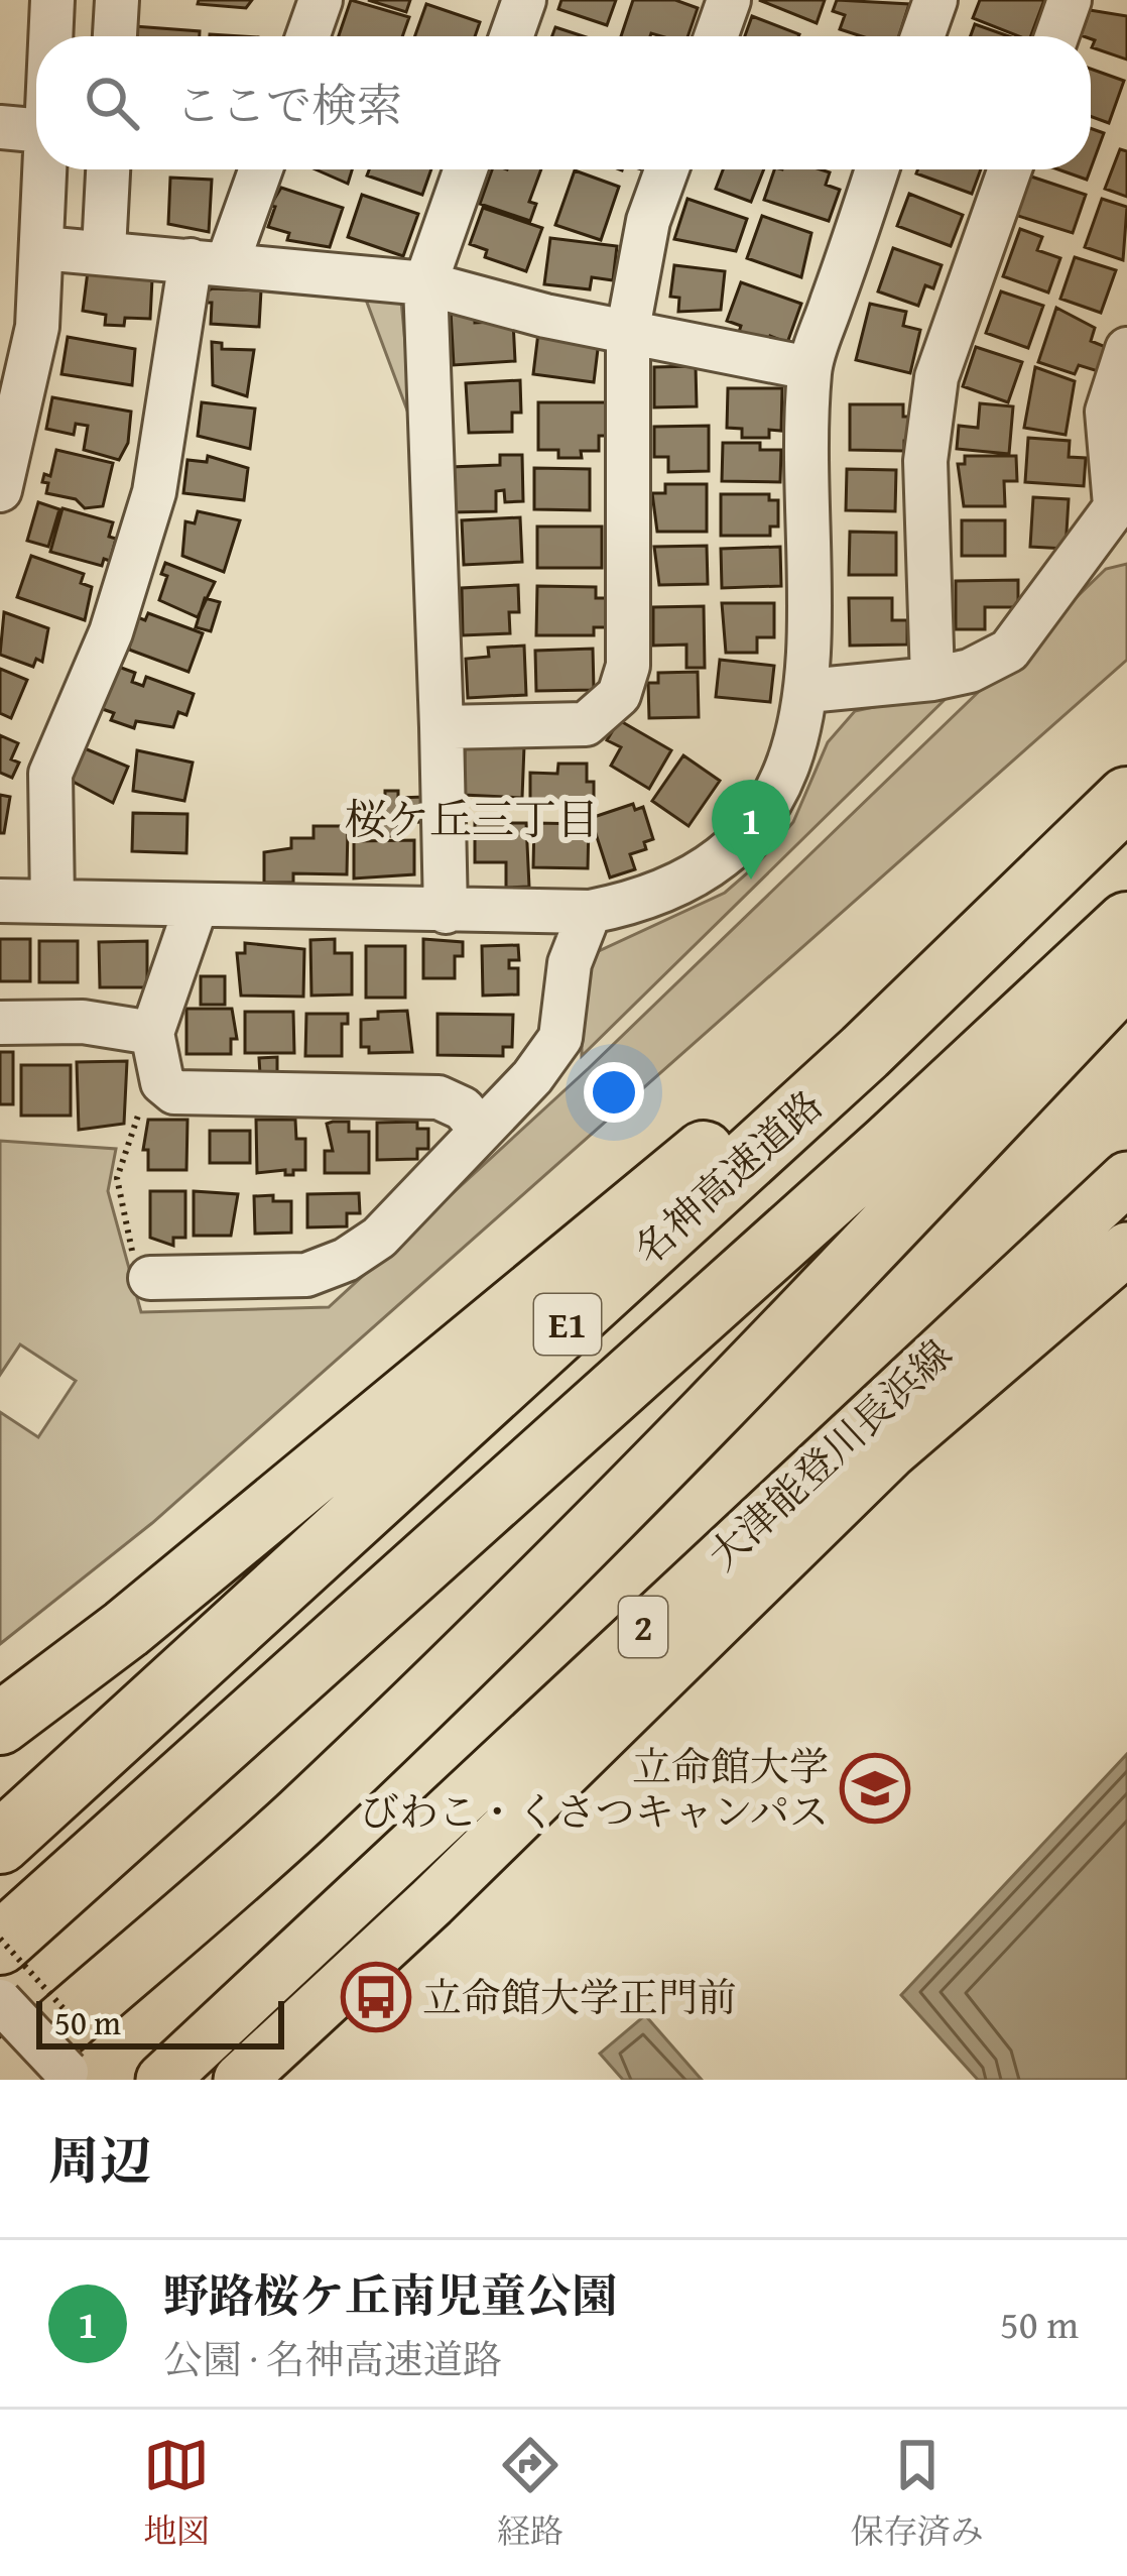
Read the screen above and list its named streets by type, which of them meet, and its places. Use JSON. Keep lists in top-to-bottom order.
{
  "streets": {
    "highway": ["名神高速道路", "E1"],
    "main road": ["大津能登川長浜線", "2"]
  },
  "districts": ["桜ケ丘三丁目"],
  "places": {
    "school or university": ["立命館大学 びわこ・くさつキャンパス"],
    "bus stop": ["立命館大学正門前"]
  },
  "scale_bar": "50 m",
  "page": {
    "search": "ここで検索",
    "pins": "1",
    "scale": "50 m",
    "heading": "周辺",
    "list": [
      {
        "mark": "1",
        "name": "野路桜ケ丘南児童公園",
        "note": "公園 · 名神高速道路",
        "value": "50 m"
      }
    ],
    "nav": ["地図", "経路", "保存済み"]
  }
}
